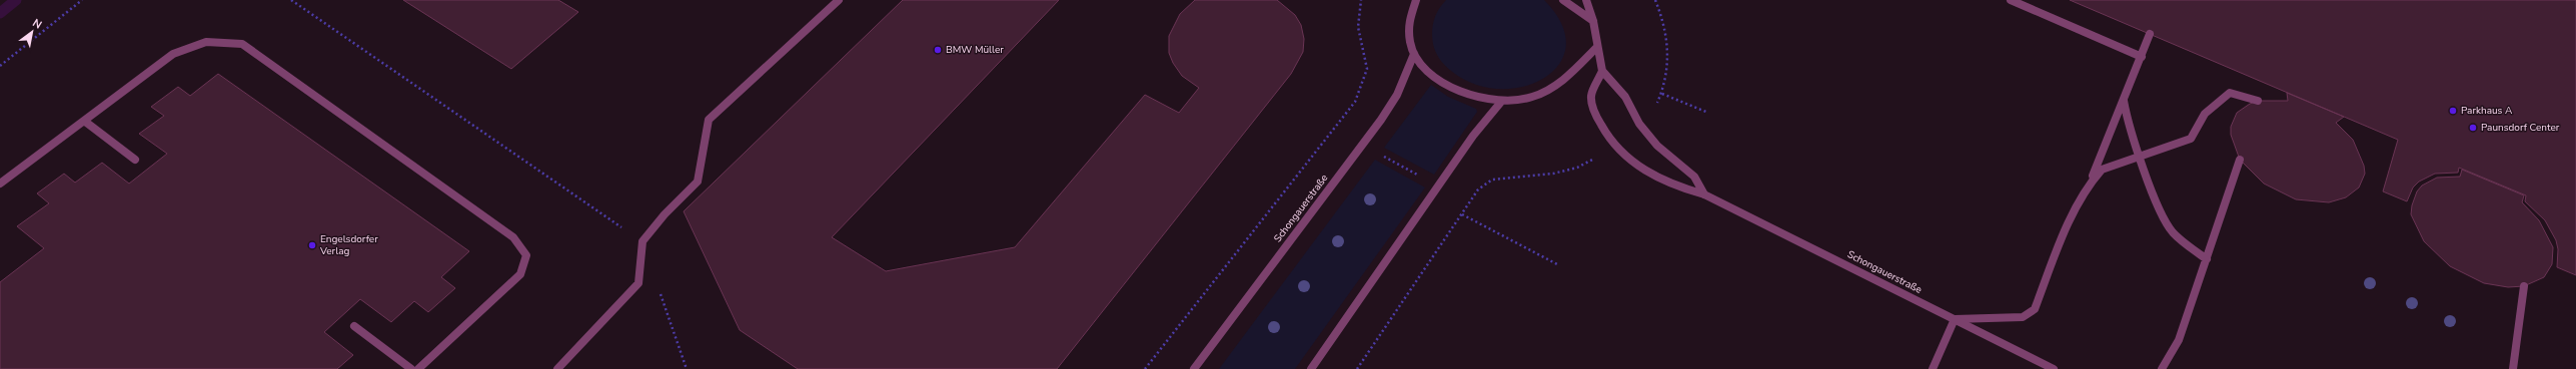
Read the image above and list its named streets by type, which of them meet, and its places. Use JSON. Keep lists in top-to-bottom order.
{
  "streets": {
    "street": ["Schongauerstraße"]
  },
  "places": [
    "BMW Müller",
    "Parkhaus A",
    "Paunsdorf Center",
    "Engelsdorfer Verlag"
  ],
  "north": "top right"
}
